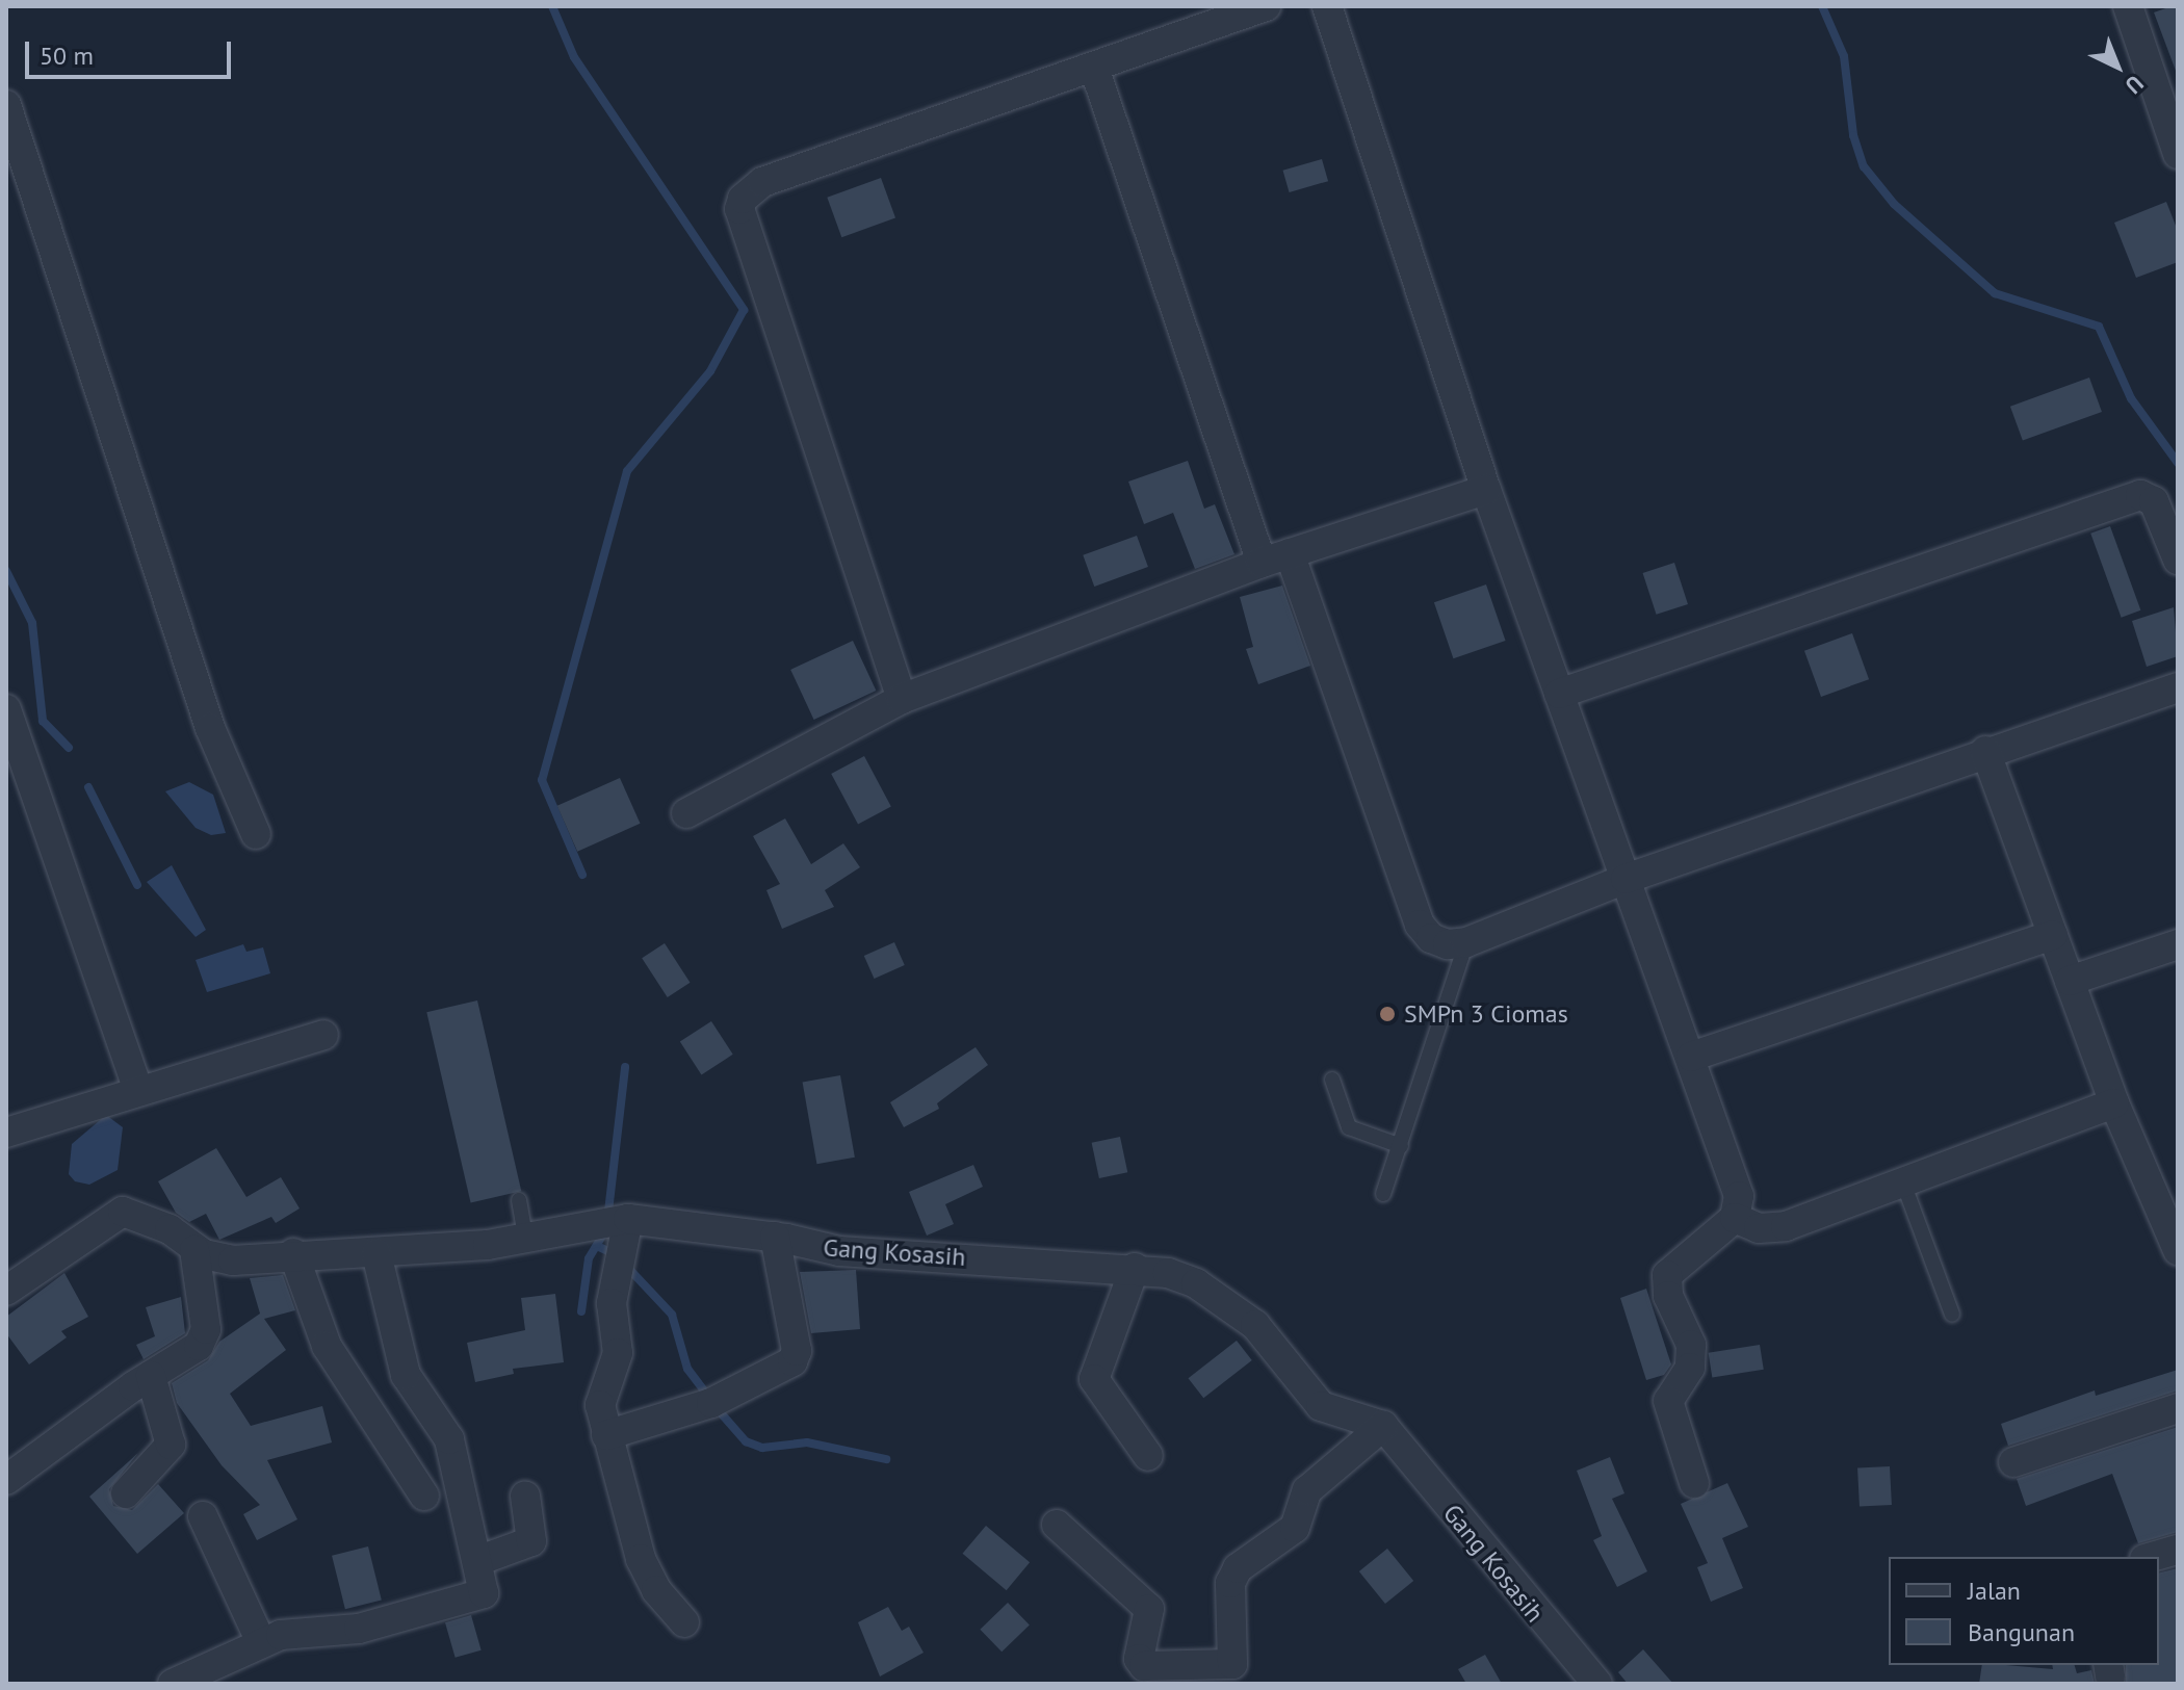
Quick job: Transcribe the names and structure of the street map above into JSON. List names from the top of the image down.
{
  "streets": {
    "street": ["Gang Kosasih"]
  },
  "places": ["SMPn 3 Ciomas"],
  "legend": ["Jalan", "Bangunan"],
  "scale_bar": "50 m",
  "north": "bottom right"
}
